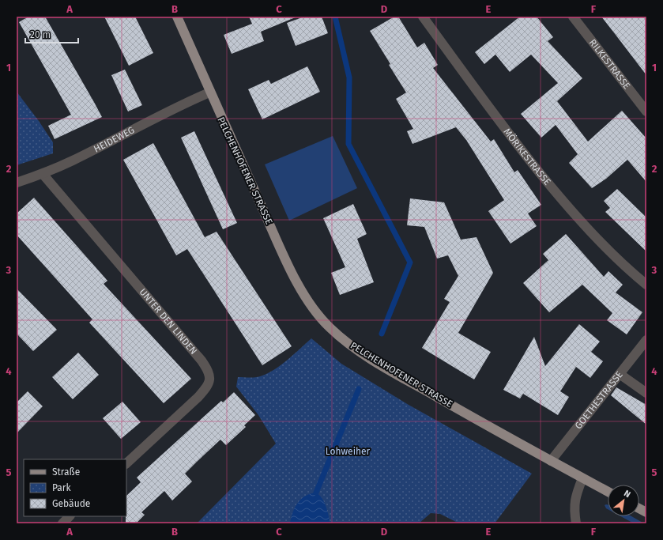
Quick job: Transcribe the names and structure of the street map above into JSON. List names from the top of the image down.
{
  "streets": {
    "main road": ["PELCHENHOFENER STRASSE"],
    "street": [
      "RILKESTRASSE",
      "HEIDEWEG",
      "MÖRIKESTRASSE",
      "UNTER DEN LINDEN",
      "GOETHESTRASSE"
    ]
  },
  "crossings": [
    ["HEIDEWEG", "PELCHENHOFENER STRASSE"],
    ["HEIDEWEG", "UNTER DEN LINDEN"],
    ["PELCHENHOFENER STRASSE", "GOETHESTRASSE"]
  ],
  "parks": ["Lohweiher"],
  "legend": ["Straße", "Park", "Gebäude"],
  "scale_bar": "20 m",
  "north": "top right",
  "grid": {
    "columns": [
      "A",
      "B",
      "C",
      "D",
      "E",
      "F"
    ],
    "rows": [
      "1",
      "2",
      "3",
      "4",
      "5"
    ]
  }
}
